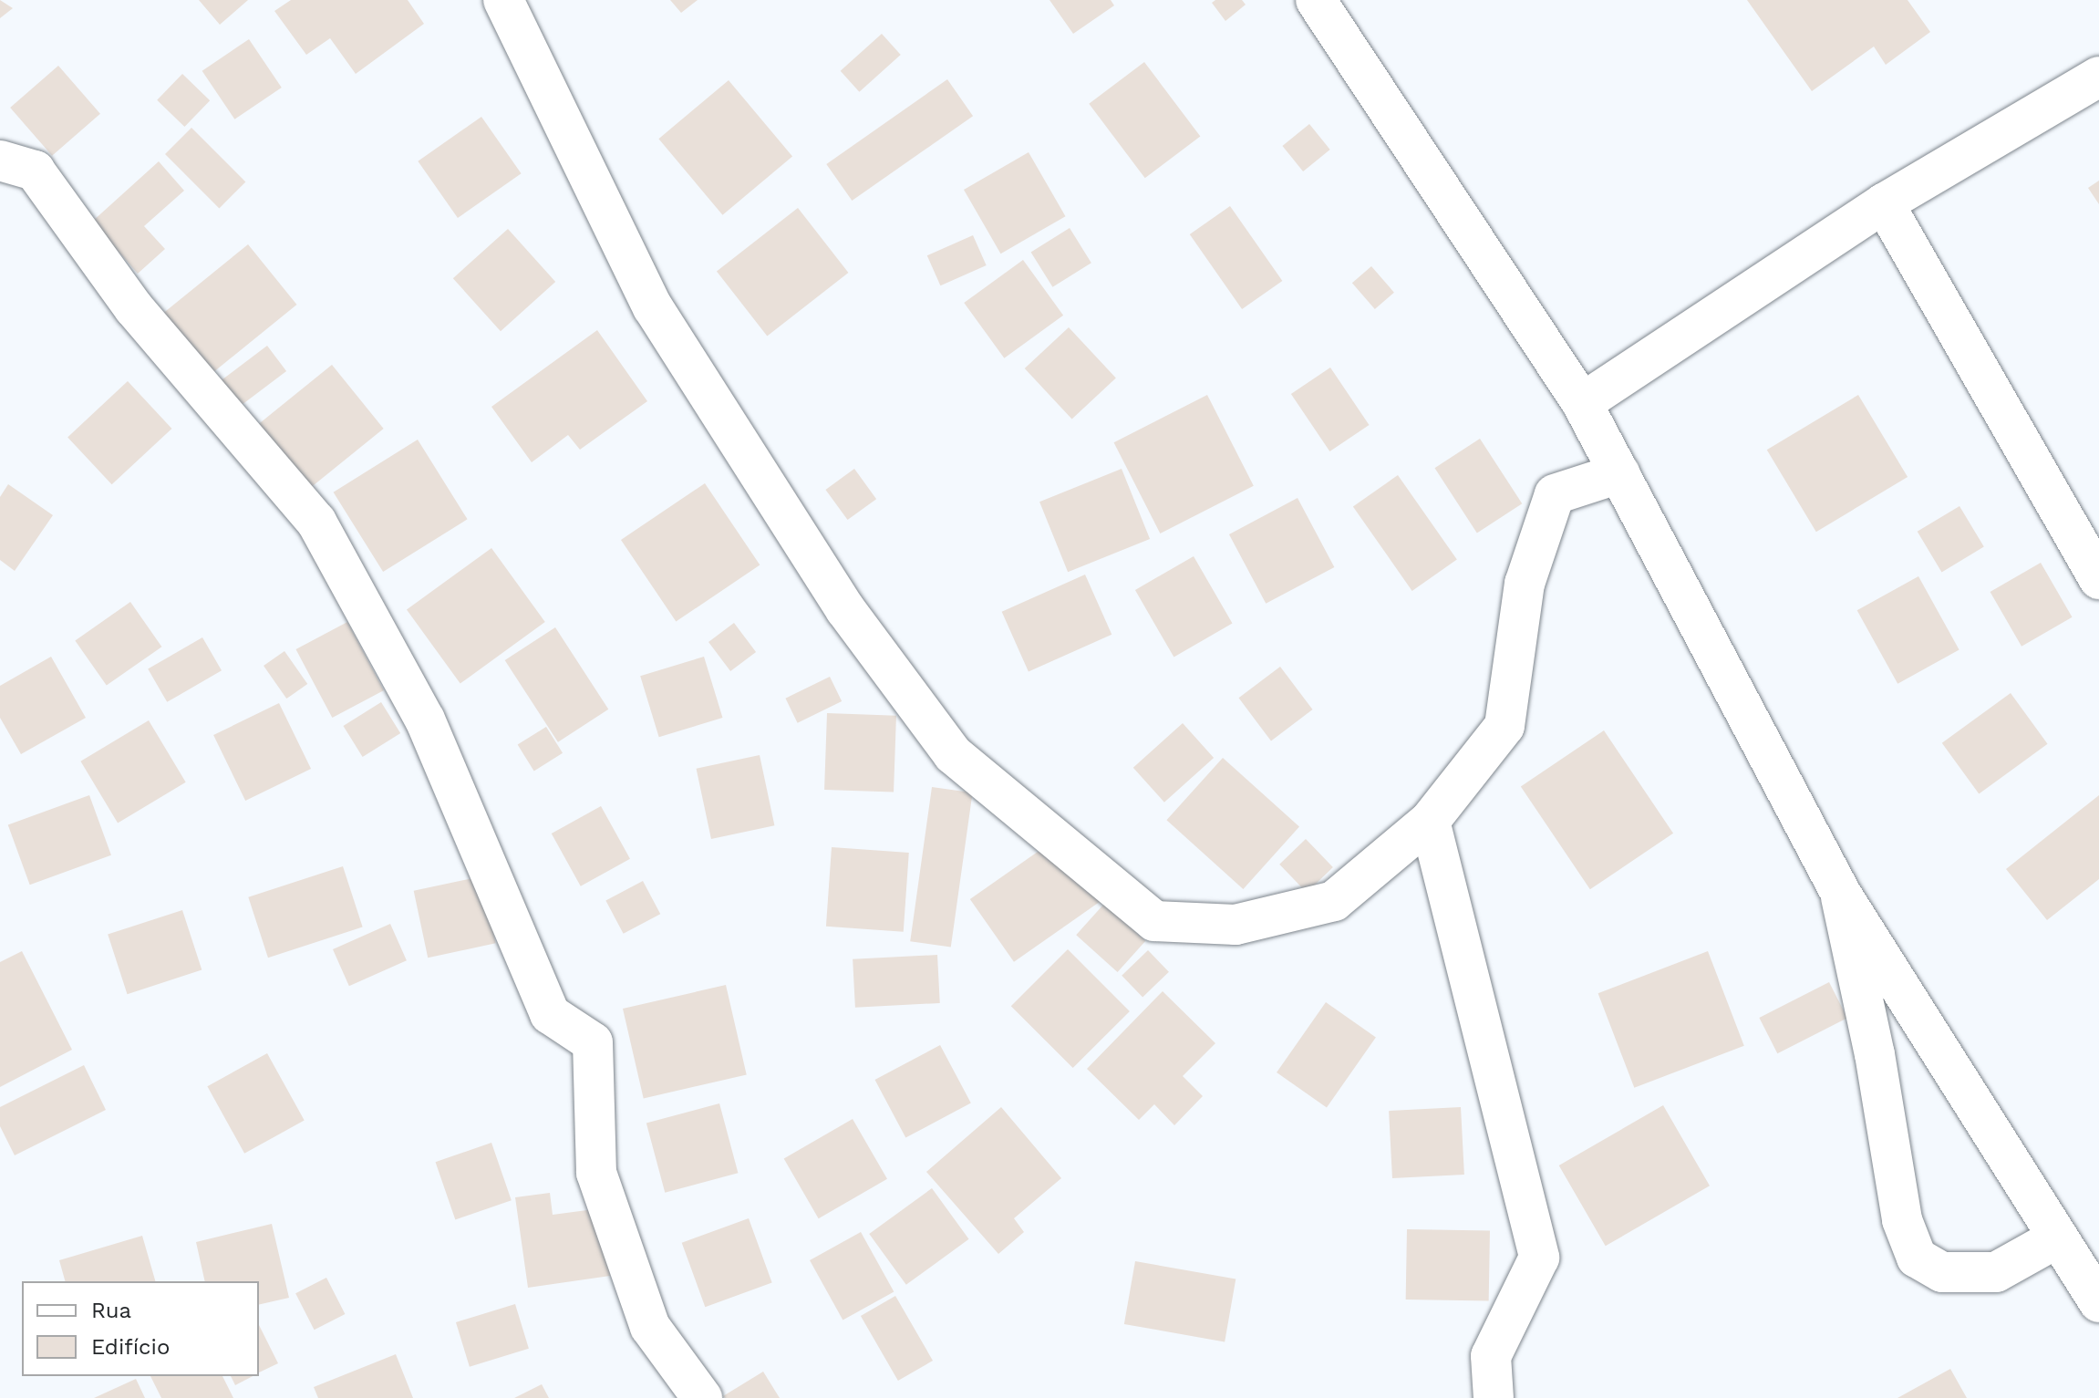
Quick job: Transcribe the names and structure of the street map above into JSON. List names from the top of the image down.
{
  "legend": ["Rua", "Edifício"]
}
